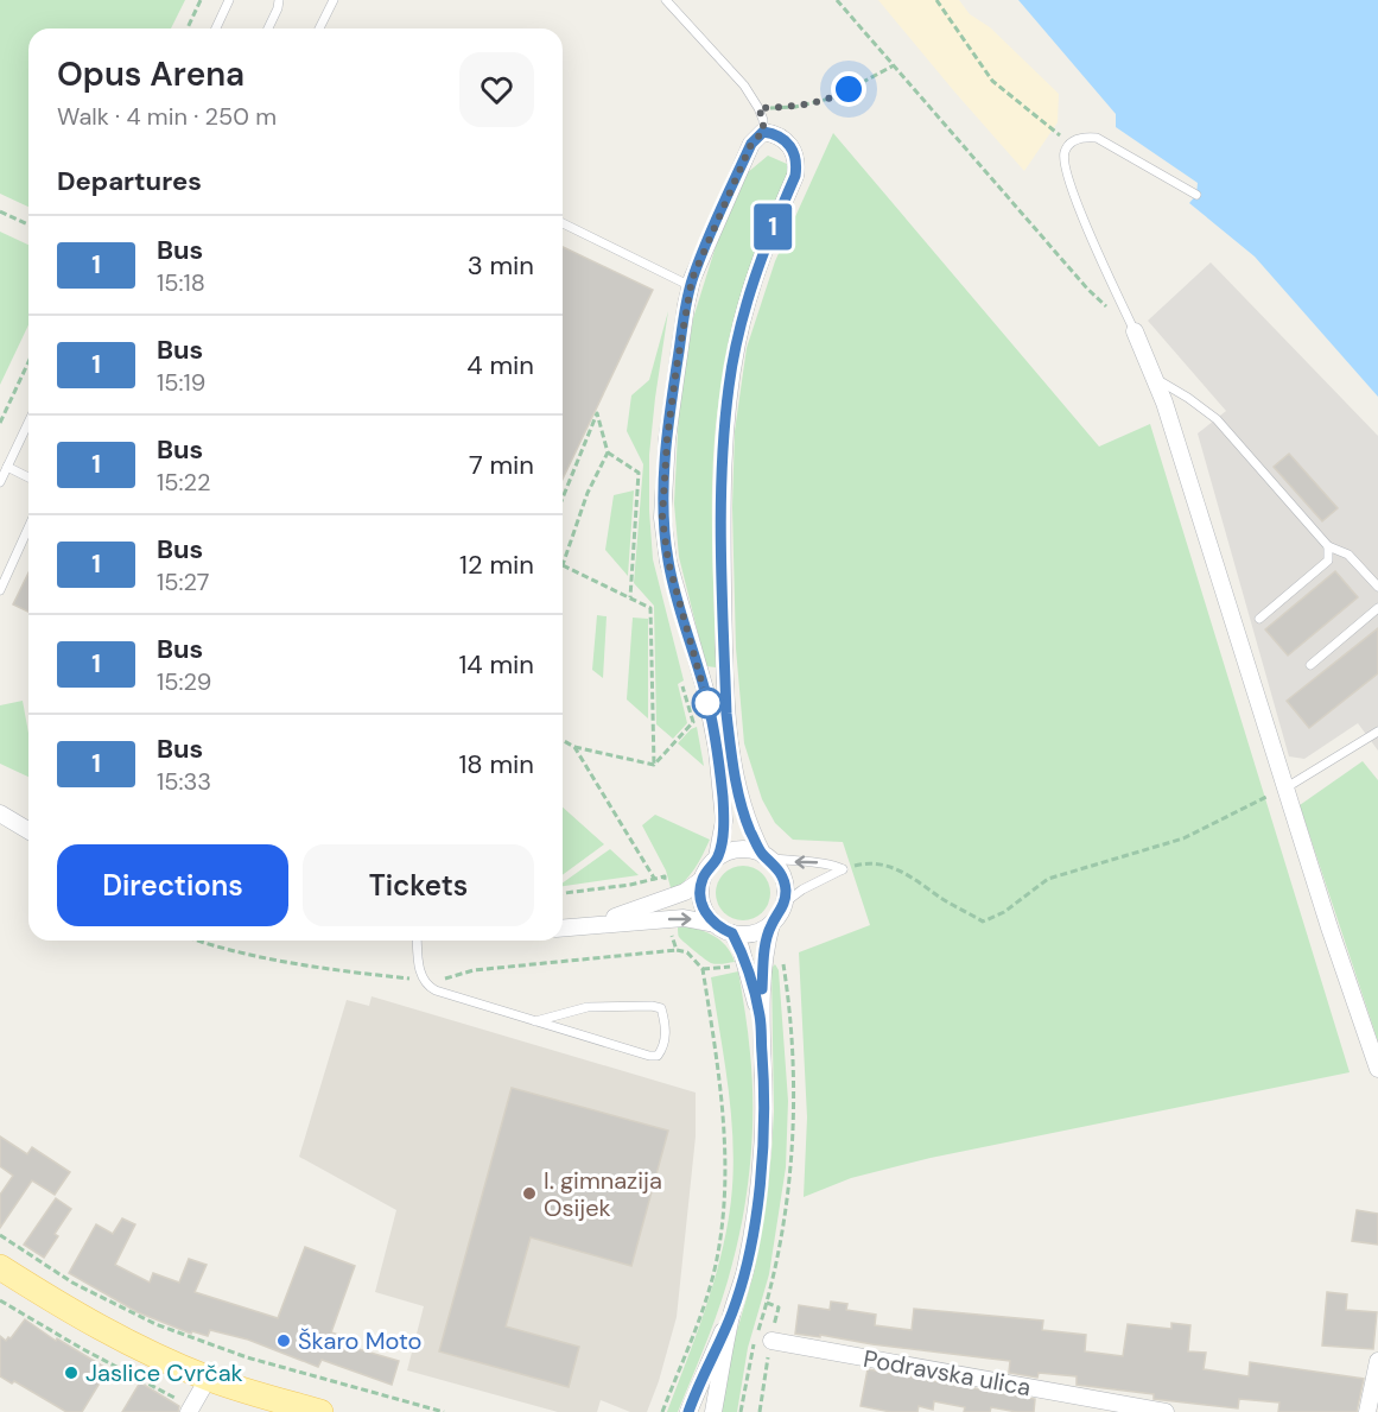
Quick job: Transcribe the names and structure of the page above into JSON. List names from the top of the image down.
{
  "streets": {
    "street": ["Podravska ulica"]
  },
  "places": ["I. gimnazija Osijek", "Škaro Moto", "Jaslice Cvrčak"],
  "lines": ["bus line 1"],
  "page": {
    "on_map": "1",
    "heading": [
      ["Opus Arena", "Walk · 4 min · 250 m"],
      "Departures"
    ],
    "list": [
      {
        "mark": "1",
        "name": "Bus",
        "note": "15:18",
        "value": "3 min"
      },
      {
        "mark": "1",
        "name": "Bus",
        "note": "15:19",
        "value": "4 min"
      },
      {
        "mark": "1",
        "name": "Bus",
        "note": "15:22",
        "value": "7 min"
      },
      {
        "mark": "1",
        "name": "Bus",
        "note": "15:27",
        "value": "12 min"
      },
      {
        "mark": "1",
        "name": "Bus",
        "note": "15:29",
        "value": "14 min"
      },
      {
        "mark": "1",
        "name": "Bus",
        "note": "15:33",
        "value": "18 min"
      }
    ],
    "buttons": ["Directions", "Tickets"]
  }
}
